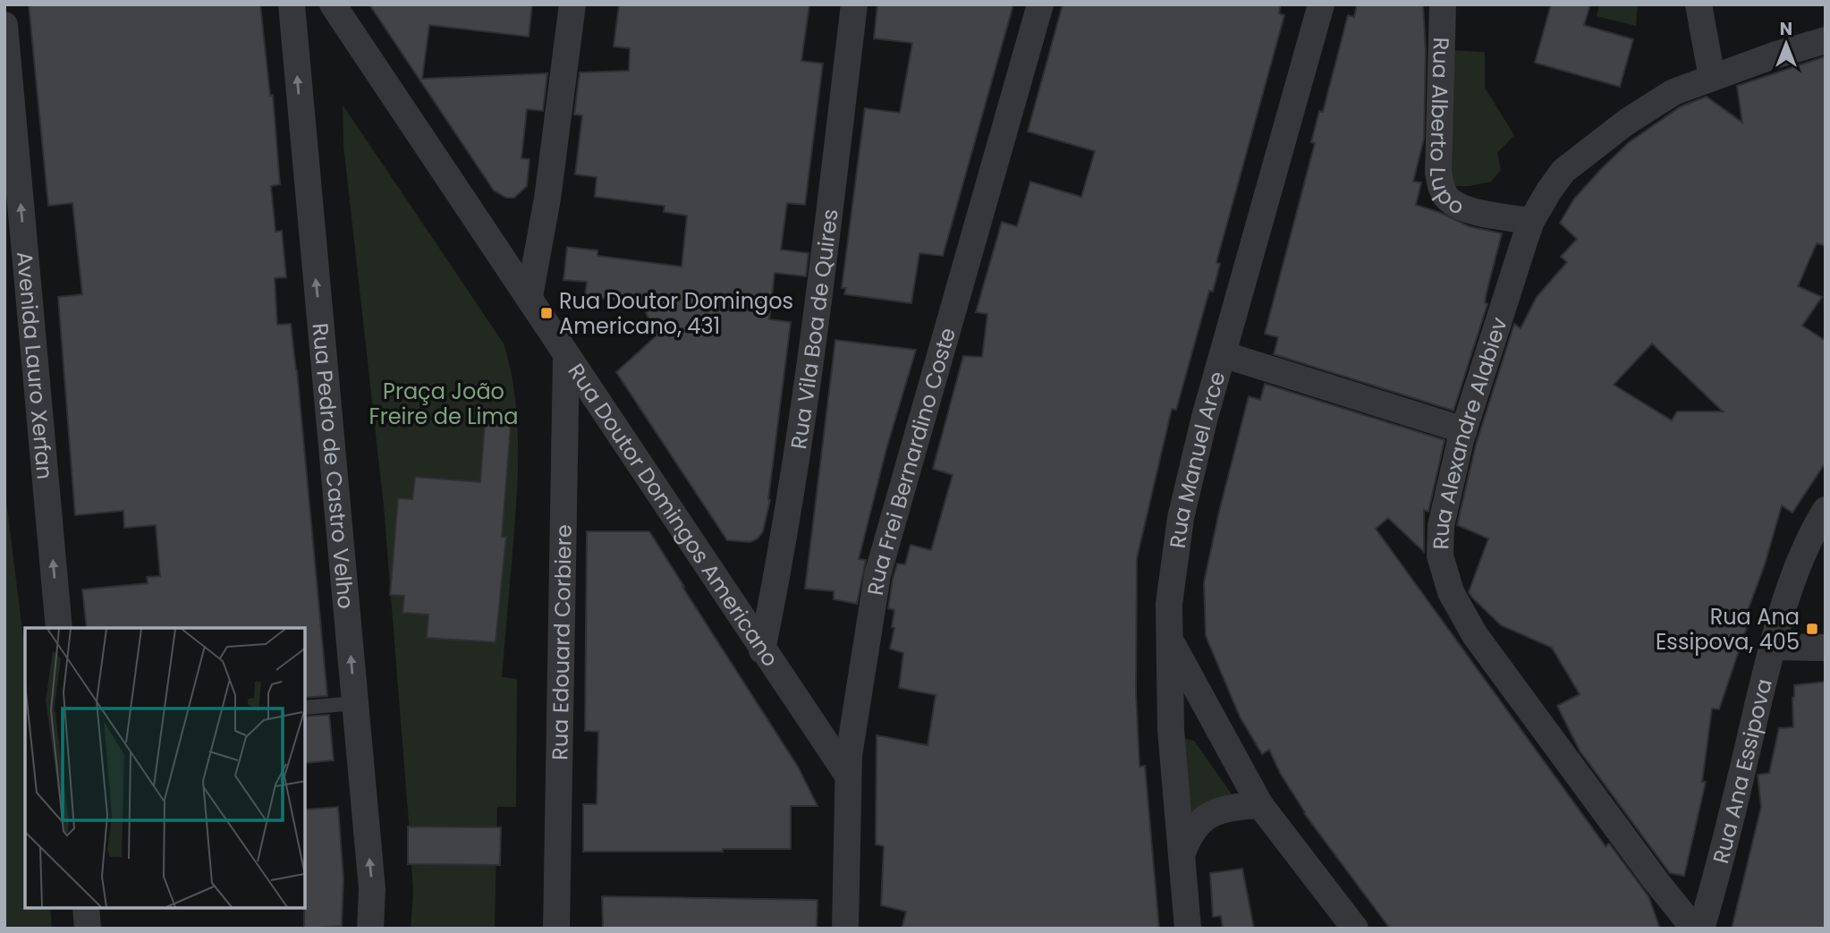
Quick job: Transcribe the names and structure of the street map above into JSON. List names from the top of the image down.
{
  "streets": {
    "street": [
      "Rua Alberto Lupo",
      "Rua Vila Boa de Quires",
      "Avenida Lauro Xerfan",
      "Rua Alexandre Alabiev",
      "Rua Manuel Arce",
      "Rua Frei Bernardino Coste",
      "Rua Pedro de Castro Velho",
      "Rua Doutor Domingos Americano",
      "Rua Edouard Corbiere",
      "Rua Ana Essipova"
    ]
  },
  "crossings": [
    ["Rua Alberto Lupo", "Rua Alexandre Alabiev"],
    ["Rua Vila Boa de Quires", "Rua Doutor Domingos Americano"],
    ["Rua Frei Bernardino Coste", "Rua Doutor Domingos Americano"],
    ["Rua Doutor Domingos Americano", "Rua Edouard Corbiere"]
  ],
  "one_way": ["Avenida Lauro Xerfan", "Rua Pedro de Castro Velho"],
  "parks": ["Praça João Freire de Lima"],
  "places": {
    "transit": ["Rua Doutor Domingos Americano, 431", "Rua Ana Essipova, 405"]
  },
  "north": "top"
}
